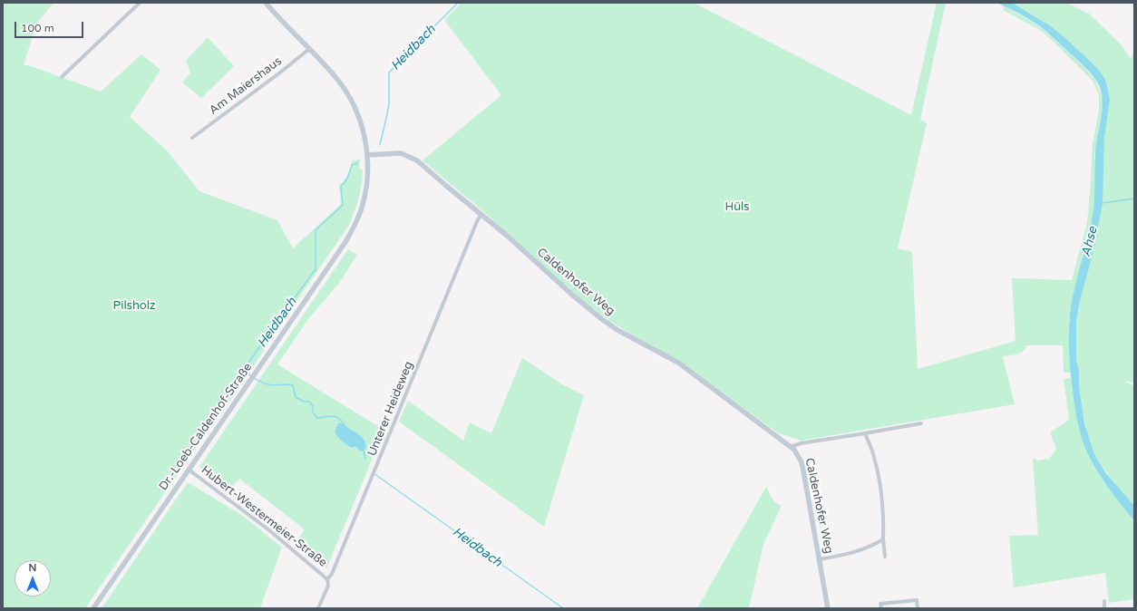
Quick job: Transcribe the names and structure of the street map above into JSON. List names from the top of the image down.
{
  "streets": {
    "main road": ["Caldenhofer Weg", "Dr.-Loeb-Caldenhof-Straße"],
    "street": ["Am Maiershaus", "Unterer Heideweg", "Hubert-Westermeier-Straße"]
  },
  "crossings": [
    ["Caldenhofer Weg", "Unterer Heideweg"],
    ["Caldenhofer Weg", "Dr.-Loeb-Caldenhof-Straße"],
    ["Unterer Heideweg", "Hubert-Westermeier-Straße"],
    ["Dr.-Loeb-Caldenhof-Straße", "Hubert-Westermeier-Straße"]
  ],
  "water": ["Heidbach", "Ahse"],
  "parks": ["Hüls", "Pilsholz"],
  "scale_bar": "100 m",
  "north": "top"
}
